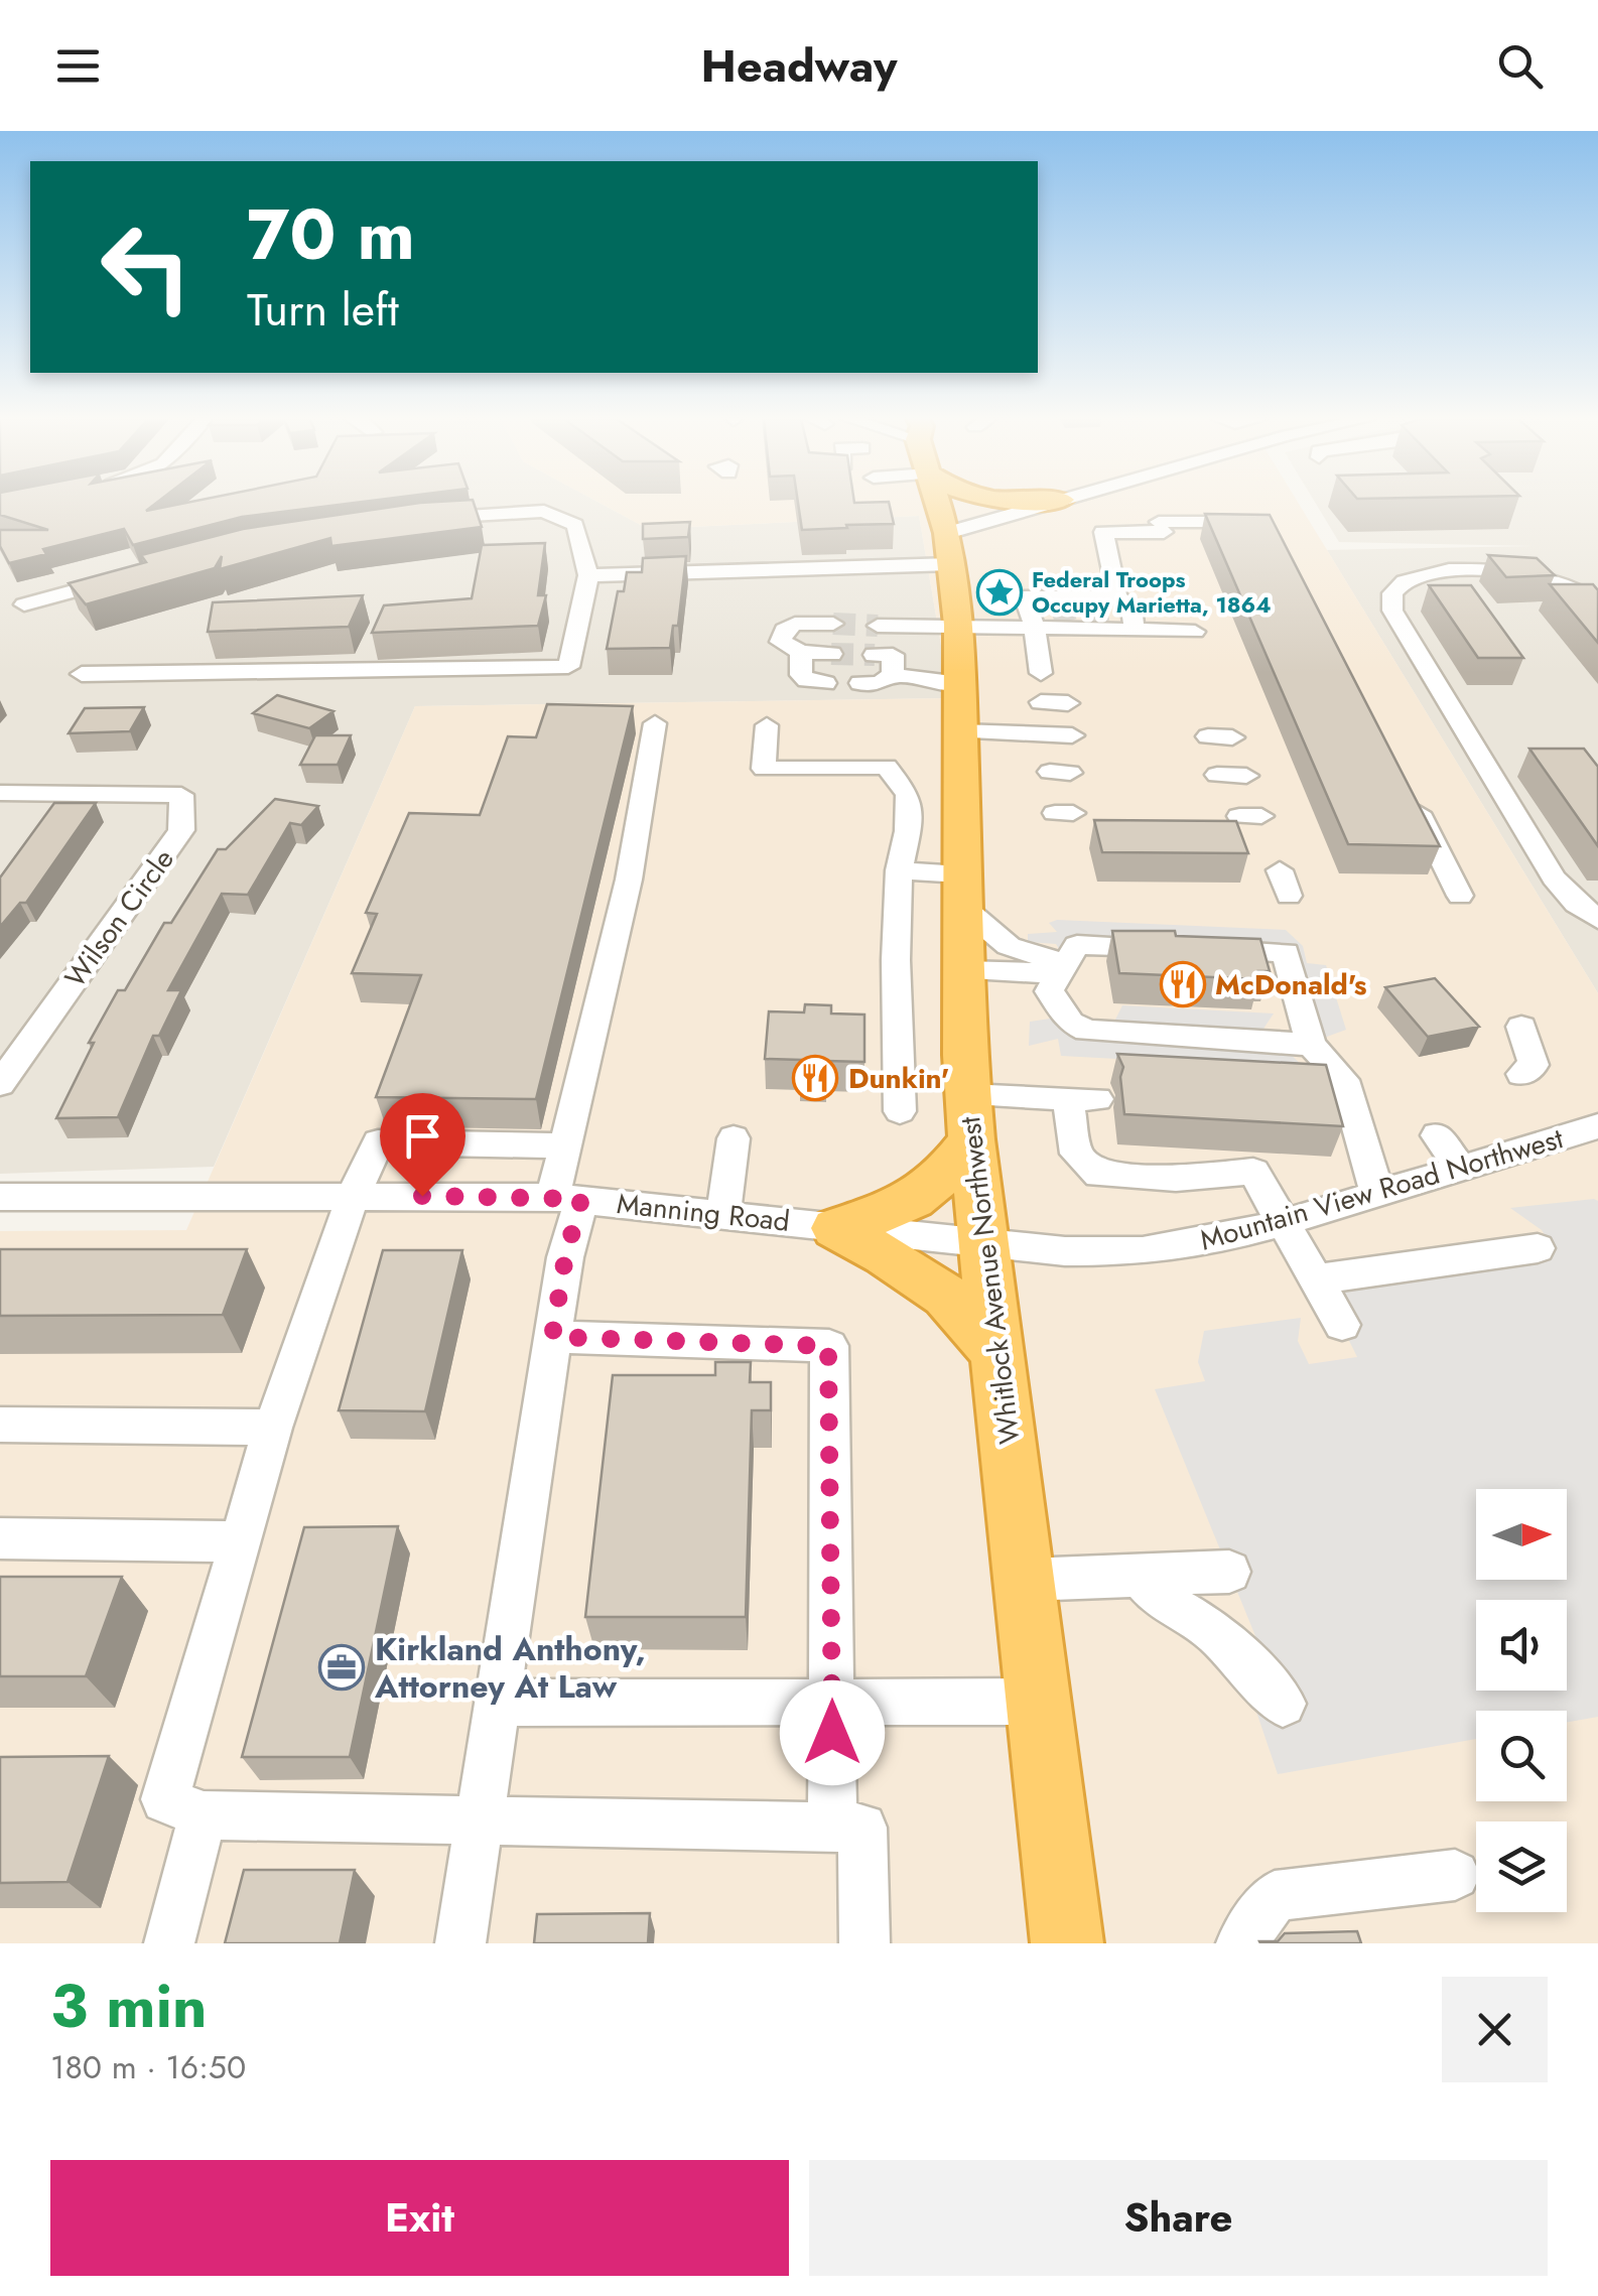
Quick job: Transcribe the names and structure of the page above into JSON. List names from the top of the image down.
{
  "streets": {
    "highway": ["Whitlock Avenue Northwest"],
    "street": ["Wilson Circle", "Mountain View Road Northwest", "Manning Road"]
  },
  "crossings": [
    ["Mountain View Road Northwest", "Manning Road"],
    ["Mountain View Road Northwest", "Whitlock Avenue Northwest"],
    ["Manning Road", "Whitlock Avenue Northwest"]
  ],
  "places": {
    "place": ["Federal Troops Occupy Marietta, 1864"],
    "restaurant": ["McDonald's", "Dunkin'"],
    "office": ["Kirkland Anthony, Attorney At Law"]
  },
  "north": "right",
  "page": {
    "header": "Headway",
    "turn": ["70 m", "Turn left"],
    "heading": ["3 min", "180 m · 16:50"],
    "buttons": ["Exit", "Share"]
  }
}
